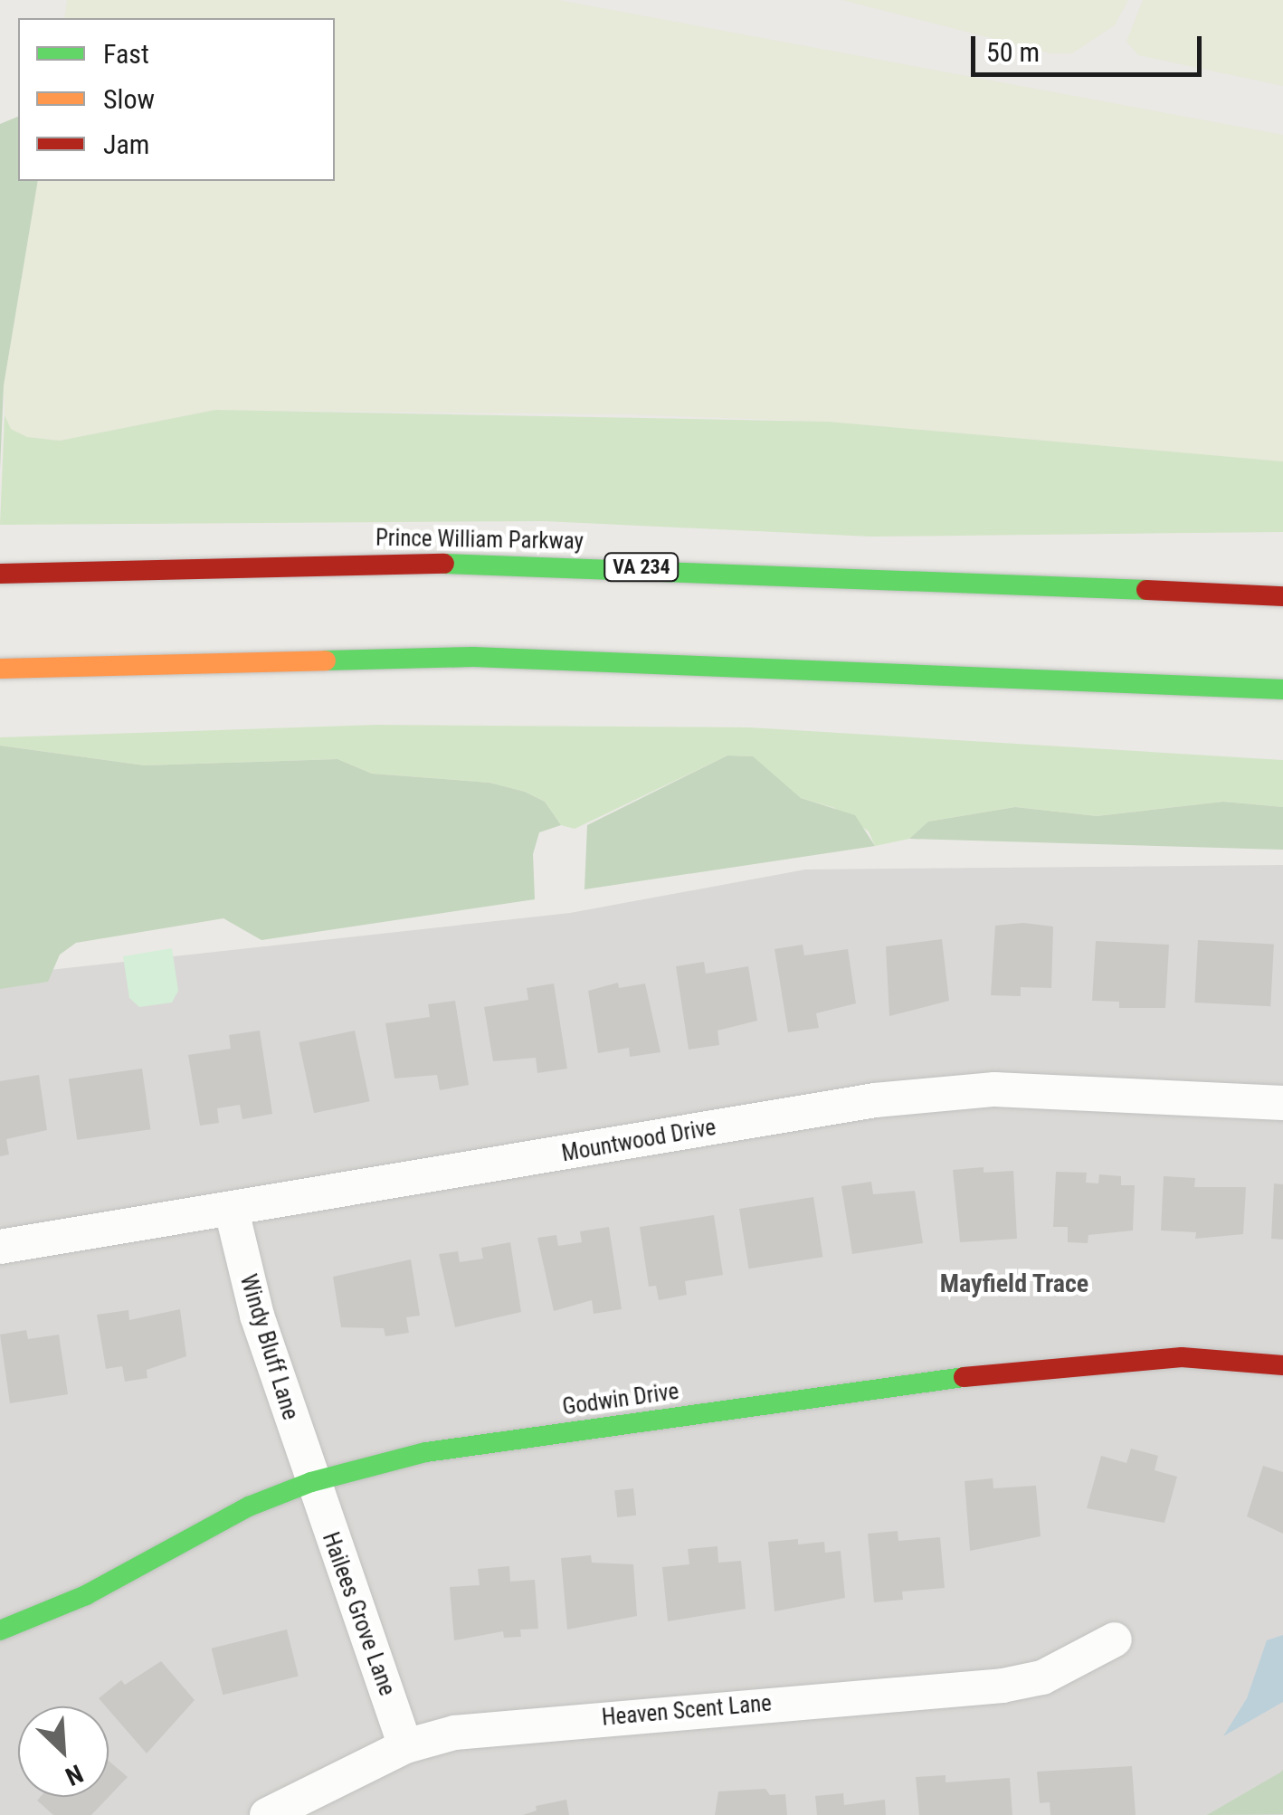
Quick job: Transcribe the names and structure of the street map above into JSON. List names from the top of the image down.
{
  "streets": {
    "main road": ["Prince William Parkway", "VA 234", "Godwin Drive"],
    "street": [
      "Mountwood Drive",
      "Windy Bluff Lane",
      "Hailees Grove Lane",
      "Heaven Scent Lane"
    ]
  },
  "crossings": [
    ["Mountwood Drive", "Windy Bluff Lane"],
    ["Windy Bluff Lane", "Godwin Drive"],
    ["Windy Bluff Lane", "Hailees Grove Lane"],
    ["Godwin Drive", "Hailees Grove Lane"],
    ["Hailees Grove Lane", "Heaven Scent Lane"]
  ],
  "districts": ["Mayfield Trace"],
  "legend": ["Fast", "Slow", "Jam"],
  "scale_bar": "50 m",
  "north": "bottom right"
}
